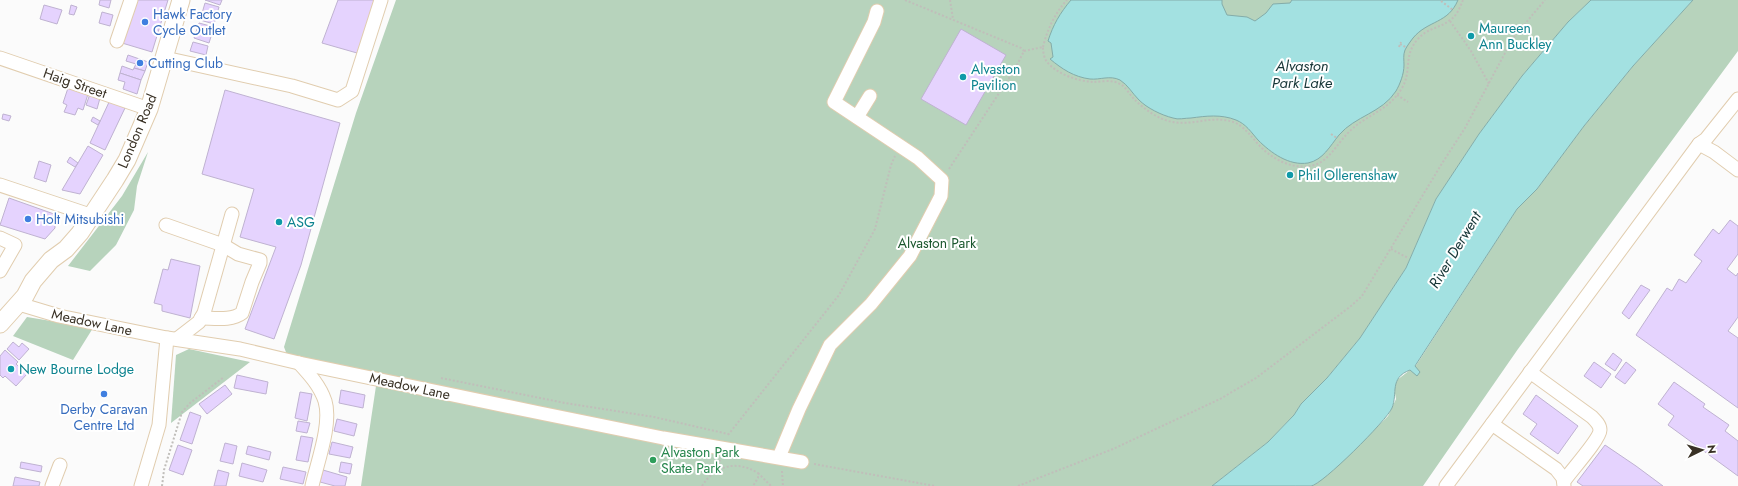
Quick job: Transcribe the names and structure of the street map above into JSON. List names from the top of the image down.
{
  "streets": {
    "main road": ["London Road"],
    "street": ["Haig Street", "Meadow Lane"]
  },
  "crossings": [
    ["Haig Street", "London Road"],
    ["London Road", "Meadow Lane"]
  ],
  "water": ["Alvaston Park Lake", "River Derwent"],
  "parks": ["Alvaston Park"],
  "places": [
    "Hawk Factory Cycle Outlet",
    "Maureen Ann Buckley",
    "Cutting Club",
    "Alvaston Pavilion",
    "Phil Ollerenshaw",
    "Holt Mitsubishi",
    "ASG",
    "New Bourne Lodge",
    "Derby Caravan Centre Ltd",
    "Alvaston Park Skate Park"
  ],
  "north": "right"
}
